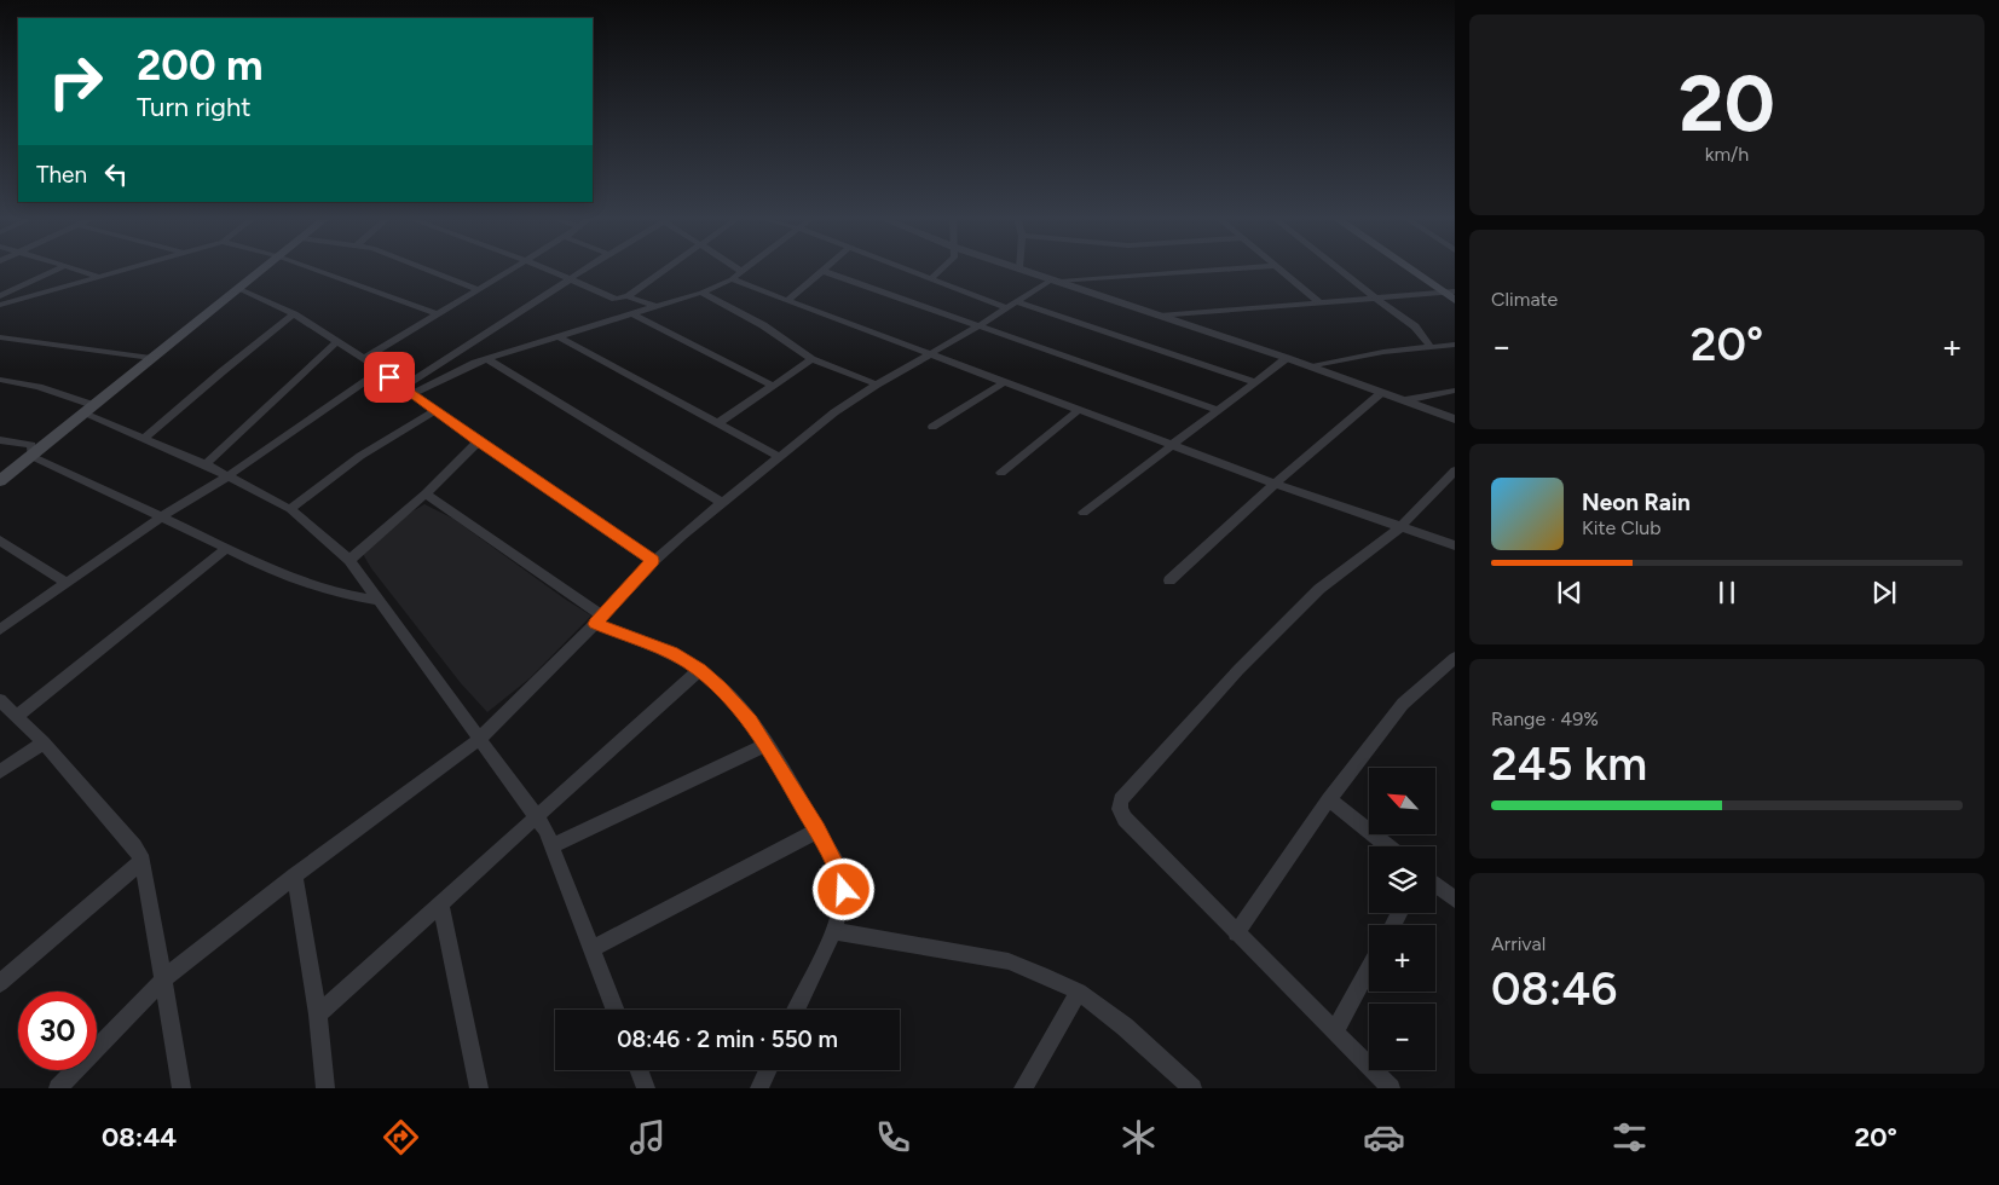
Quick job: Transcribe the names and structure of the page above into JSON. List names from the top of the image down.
{
  "north": "top left",
  "page": {
    "tile": [
      ["20", "km/h"],
      "Climate",
      ["Range · 49%", "245 km"],
      ["Arrival", "08:46"]
    ],
    "turn": ["200 m", "Turn right"],
    "then": "Then",
    "heat": ["−", "20°", "+"],
    "song": ["Neon Rain", "Kite Club"],
    "map_buttons": ["+", "−"],
    "limit": "30",
    "trip": "08:46 · 2 min · 550 m",
    "tabs": ["08:44", "20°"]
  }
}
